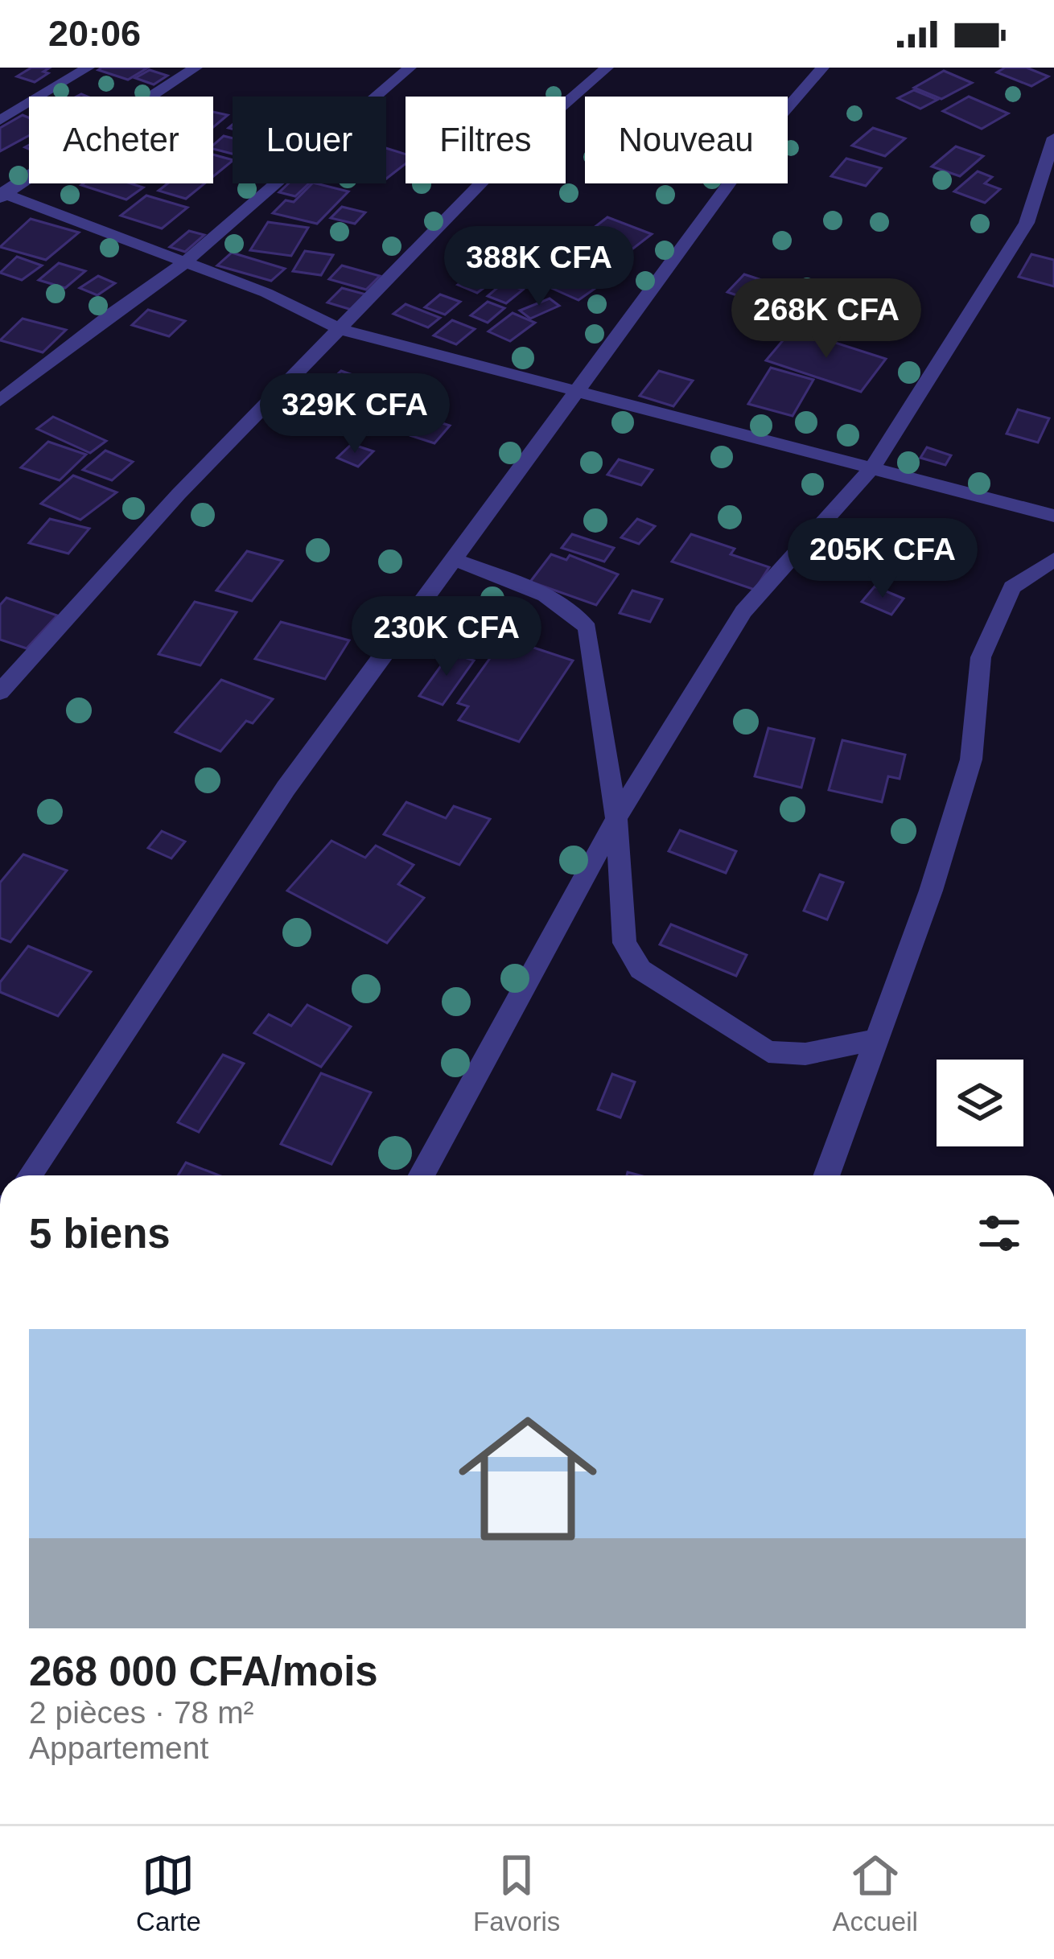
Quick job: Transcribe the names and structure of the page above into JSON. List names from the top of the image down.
{
  "page": {
    "status": "20:06",
    "chip": [
      "Acheter",
      "Louer",
      "Filtres",
      "Nouveau"
    ],
    "price": [
      "388K CFA",
      "268K CFA",
      "329K CFA",
      "205K CFA",
      "230K CFA"
    ],
    "heading": "5 biens",
    "list": [
      {
        "name": "268 000 CFA/mois",
        "note": "2 pièces · 78 m² · Appartement"
      }
    ],
    "tabs": ["Carte", "Favoris", "Accueil"]
  }
}
